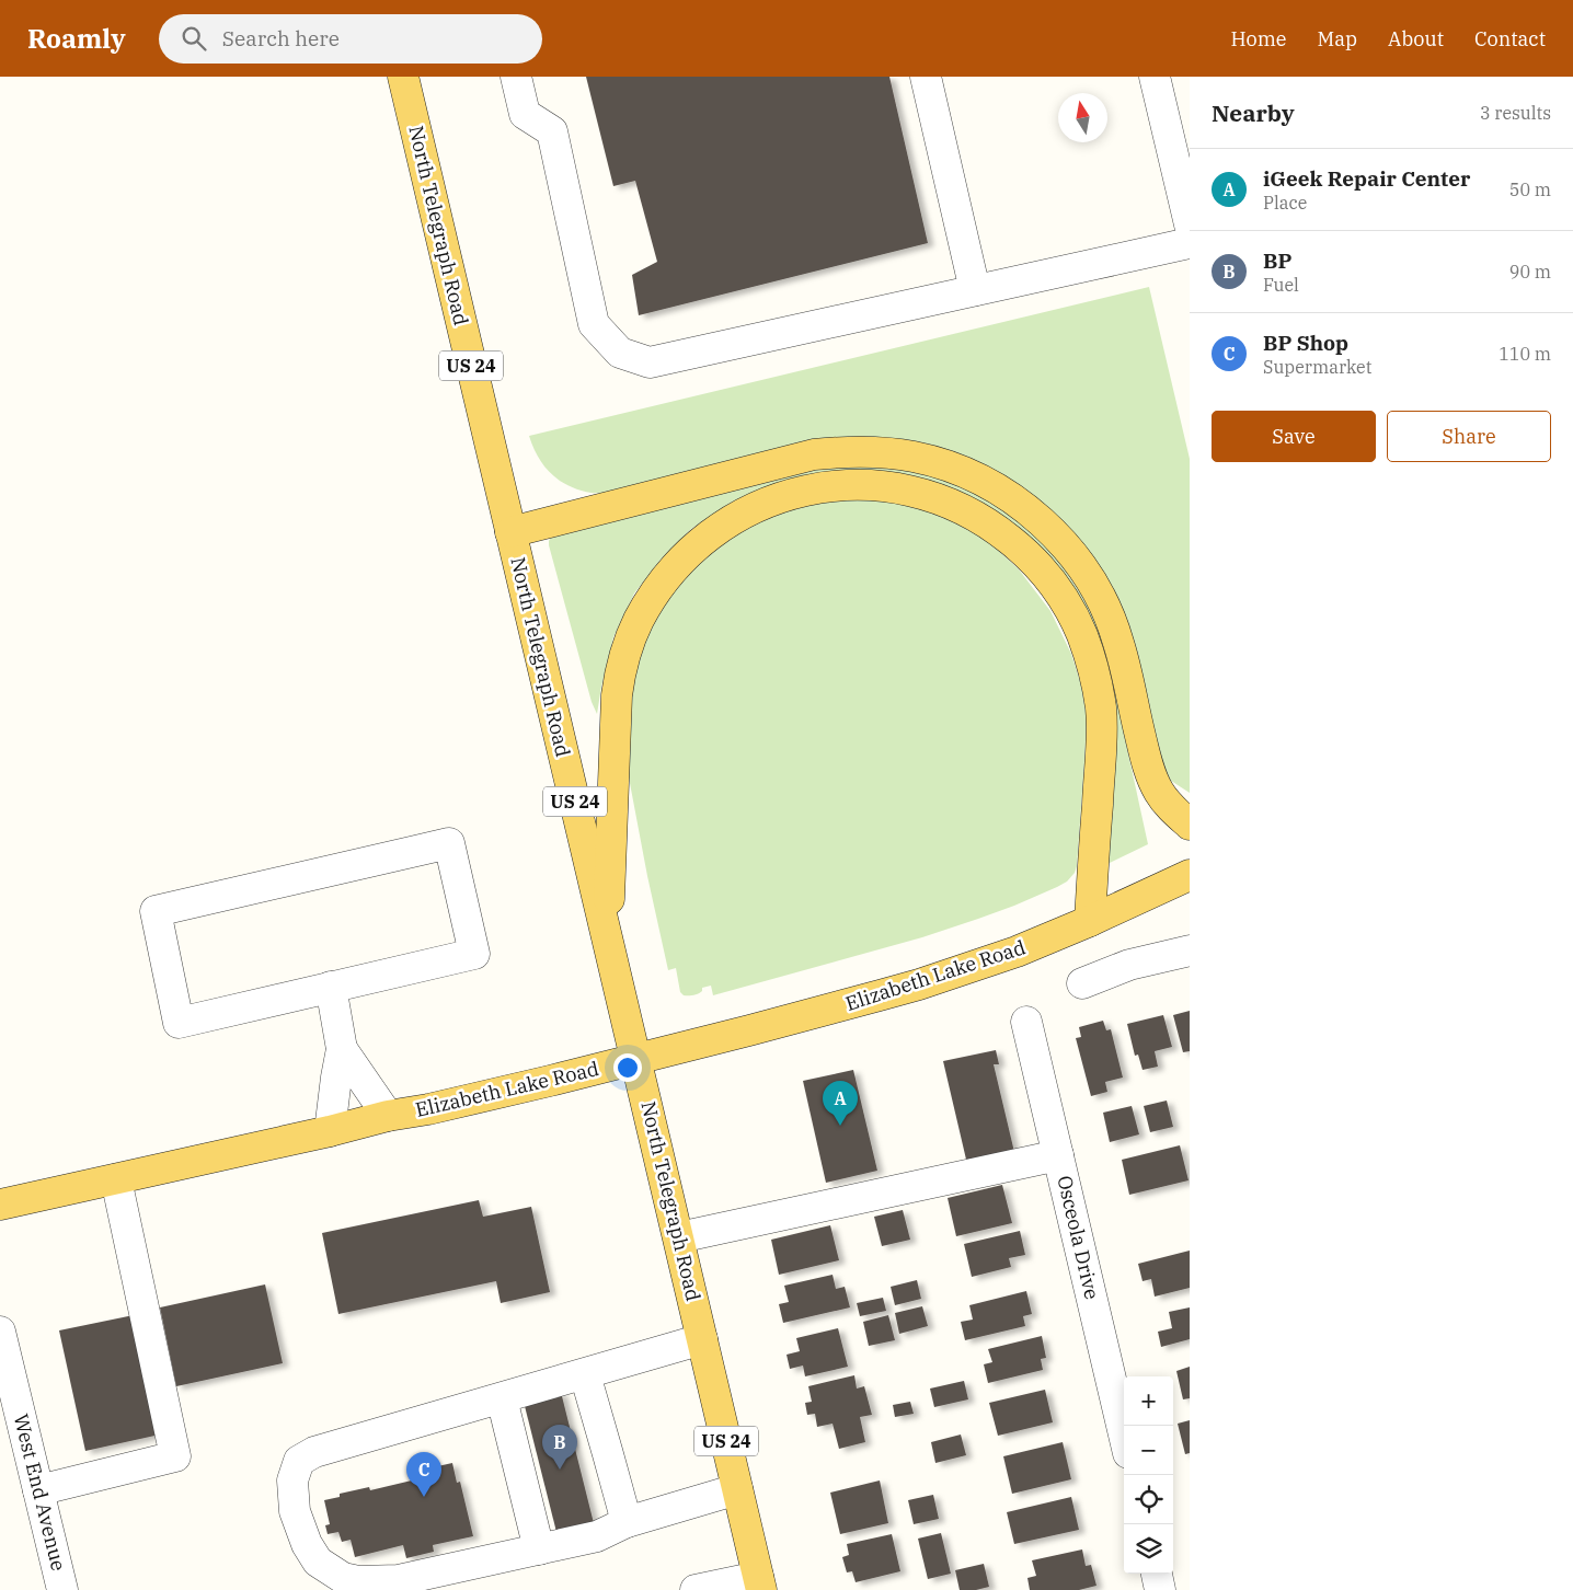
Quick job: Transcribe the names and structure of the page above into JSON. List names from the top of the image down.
{
  "streets": {
    "main road": ["North Telegraph Road", "US 24", "Elizabeth Lake Road"],
    "street": ["Osceola Drive", "West End Avenue"]
  },
  "crossings": [
    ["North Telegraph Road", "Elizabeth Lake Road"]
  ],
  "north": "top",
  "page": {
    "header": "Roamly",
    "search": "Search here",
    "nav": [
      "Home",
      "Map",
      "About",
      "Contact"
    ],
    "heading": ["Nearby", "3 results"],
    "list": [
      {
        "mark": "A",
        "name": "iGeek Repair Center",
        "note": "Place",
        "value": "50 m"
      },
      {
        "mark": "B",
        "name": "BP",
        "note": "Fuel",
        "value": "90 m"
      },
      {
        "mark": "C",
        "name": "BP Shop",
        "note": "Supermarket",
        "value": "110 m"
      }
    ],
    "buttons": ["Save", "Share"],
    "pins": ["A", "B", "C"],
    "map_buttons": ["+", "−"]
  }
}
